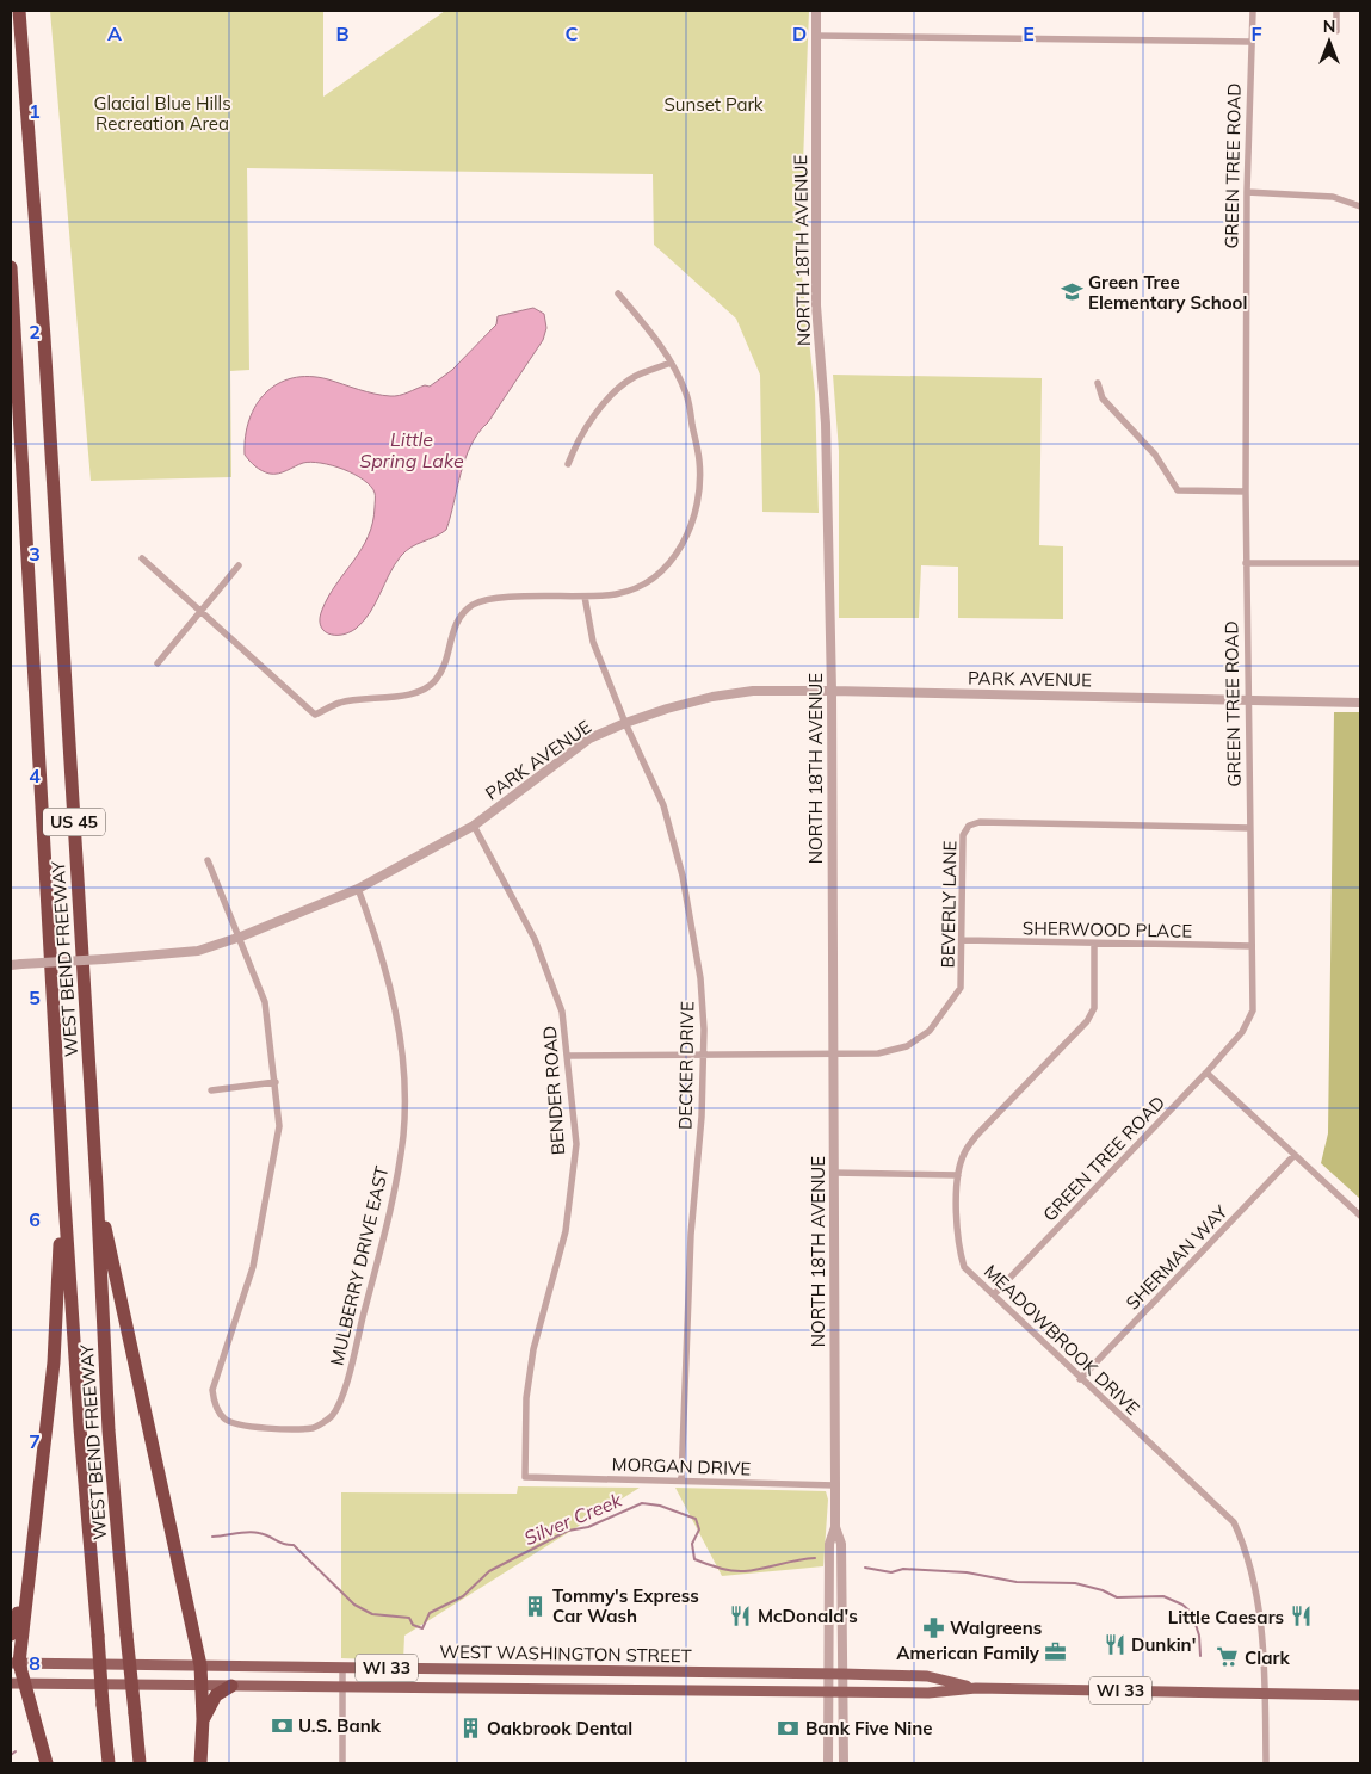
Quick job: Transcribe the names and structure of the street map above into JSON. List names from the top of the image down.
{
  "streets": {
    "highway": ["US 45", "WEST BEND FREEWAY"],
    "main road": ["WEST WASHINGTON STREET", "WI 33"],
    "street": [
      "GREEN TREE ROAD",
      "NORTH 18TH AVENUE",
      "PARK AVENUE",
      "BEVERLY LANE",
      "SHERWOOD PLACE",
      "DECKER DRIVE",
      "BENDER ROAD",
      "SHERMAN WAY",
      "MULBERRY DRIVE EAST",
      "MEADOWBROOK DRIVE",
      "MORGAN DRIVE"
    ]
  },
  "crossings": [
    ["GREEN TREE ROAD", "PARK AVENUE"],
    ["GREEN TREE ROAD", "BEVERLY LANE"],
    ["GREEN TREE ROAD", "SHERWOOD PLACE"],
    ["GREEN TREE ROAD", "MEADOWBROOK DRIVE"],
    ["NORTH 18TH AVENUE", "PARK AVENUE"],
    ["NORTH 18TH AVENUE", "BEVERLY LANE"],
    ["NORTH 18TH AVENUE", "MORGAN DRIVE"],
    ["NORTH 18TH AVENUE", "WEST WASHINGTON STREET"],
    ["PARK AVENUE", "DECKER DRIVE"],
    ["PARK AVENUE", "BENDER ROAD"],
    ["PARK AVENUE", "MULBERRY DRIVE EAST"],
    ["BEVERLY LANE", "SHERWOOD PLACE"],
    ["BEVERLY LANE", "DECKER DRIVE"],
    ["BEVERLY LANE", "BENDER ROAD"],
    ["SHERWOOD PLACE", "MEADOWBROOK DRIVE"],
    ["DECKER DRIVE", "MORGAN DRIVE"],
    ["BENDER ROAD", "MORGAN DRIVE"],
    ["SHERMAN WAY", "MEADOWBROOK DRIVE"],
    ["MEADOWBROOK DRIVE", "WEST WASHINGTON STREET"]
  ],
  "water": ["Little Spring Lake", "Silver Creek"],
  "parks": ["Glacial Blue Hills Recreation Area", "Sunset Park"],
  "places": {
    "school or university": ["Green Tree Elementary School"],
    "building": ["Tommy's Express Car Wash", "Oakbrook Dental"],
    "restaurant": ["McDonald's", "Little Caesars", "Dunkin'"],
    "pharmacy": ["Walgreens"],
    "office": ["American Family"],
    "supermarket": ["Clark"],
    "bank": ["U.S. Bank", "Bank Five Nine"]
  },
  "north": "top",
  "grid": {
    "columns": [
      "A",
      "B",
      "C",
      "D",
      "E",
      "F"
    ],
    "rows": [
      "1",
      "2",
      "3",
      "4",
      "5",
      "6",
      "7",
      "8"
    ]
  }
}
